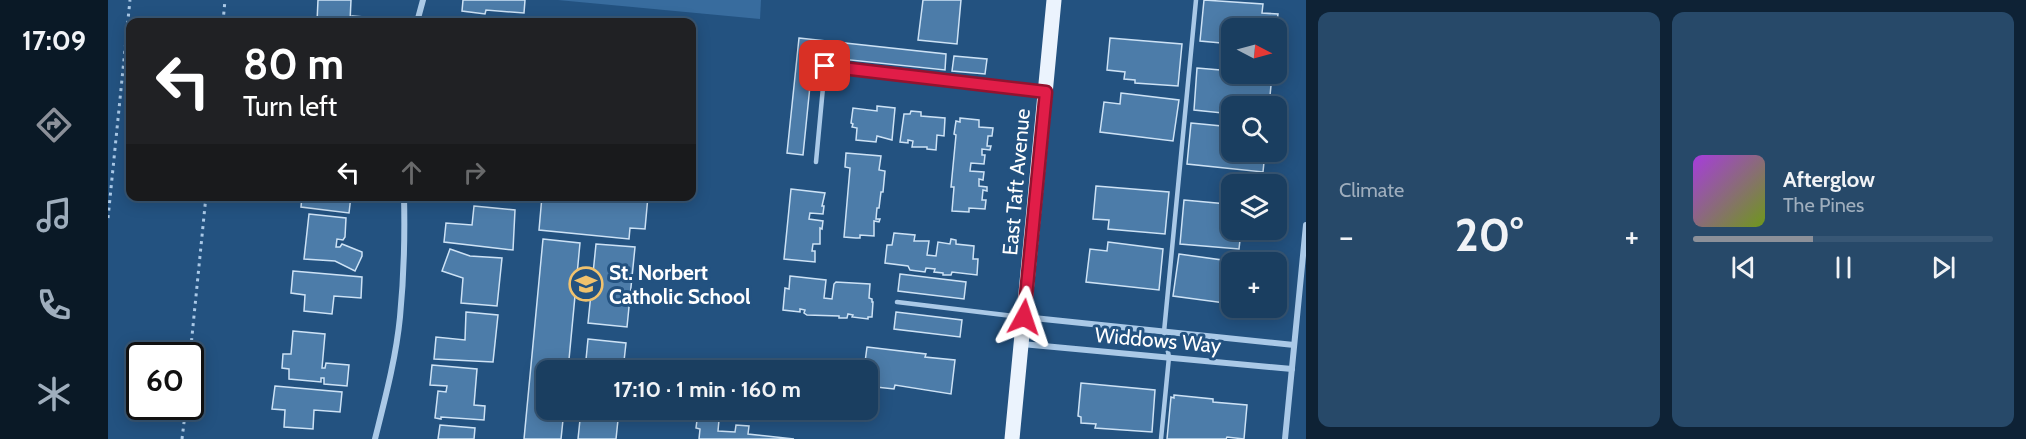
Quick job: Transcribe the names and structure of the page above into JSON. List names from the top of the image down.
{
  "streets": {
    "main road": ["East Taft Avenue"],
    "street": ["Widdows Way"]
  },
  "crossings": [
    ["East Taft Avenue", "Widdows Way"]
  ],
  "places": {
    "school or university": ["St. Norbert Catholic School"]
  },
  "north": "right",
  "page": {
    "tabs": "17:09",
    "tile": "Climate",
    "map_buttons": "+",
    "turn": ["80 m", "Turn left"],
    "song": ["Afterglow", "The Pines"],
    "heat": ["−", "20°", "+"],
    "limit": "60",
    "trip": "17:10 · 1 min · 160 m"
  }
}
